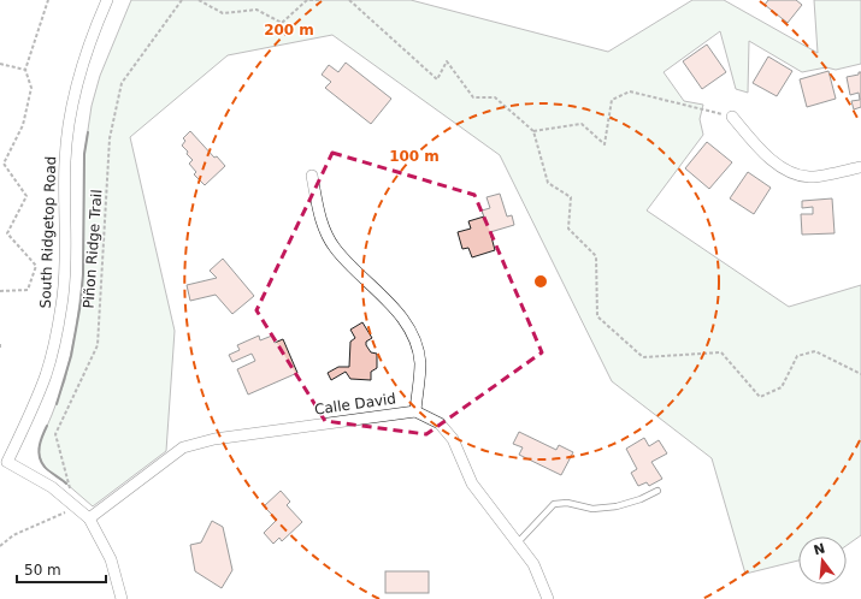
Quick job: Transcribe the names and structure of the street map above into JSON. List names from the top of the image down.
{
  "streets": {
    "street": ["South Ridgetop Road", "Calle David"],
    "path": ["Piñon Ridge Trail"]
  },
  "scale_bar": "50 m",
  "north": "top",
  "rings": ["200 m", "100 m"]
}
